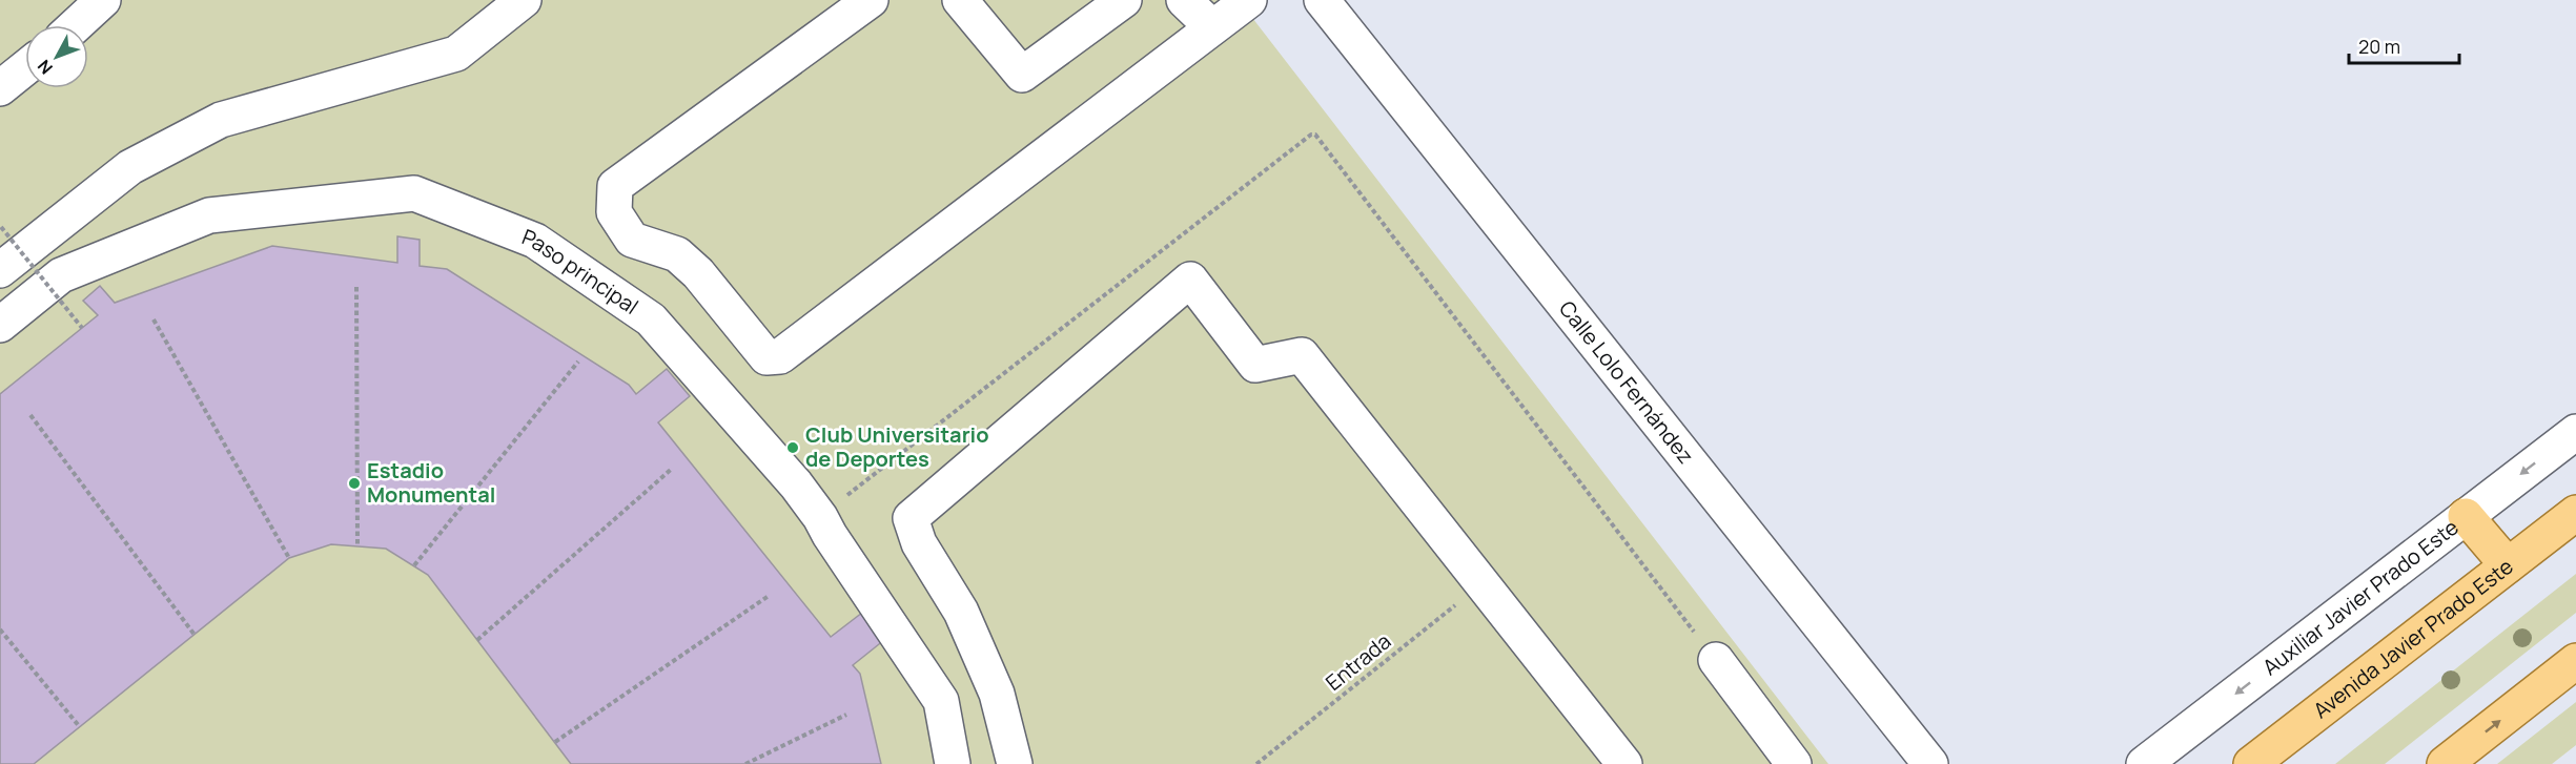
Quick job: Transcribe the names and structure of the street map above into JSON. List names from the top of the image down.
{
  "streets": {
    "main road": ["Avenida Javier Prado Este"],
    "street": ["Paso principal", "Calle Lolo Fernández", "Auxiliar Javier Prado Este"],
    "path": ["Entrada"]
  },
  "one_way": ["Auxiliar Javier Prado Este"],
  "places": ["Club Universitario de Deportes", "Estadio Monumental"],
  "scale_bar": "20 m",
  "north": "bottom left"
}
